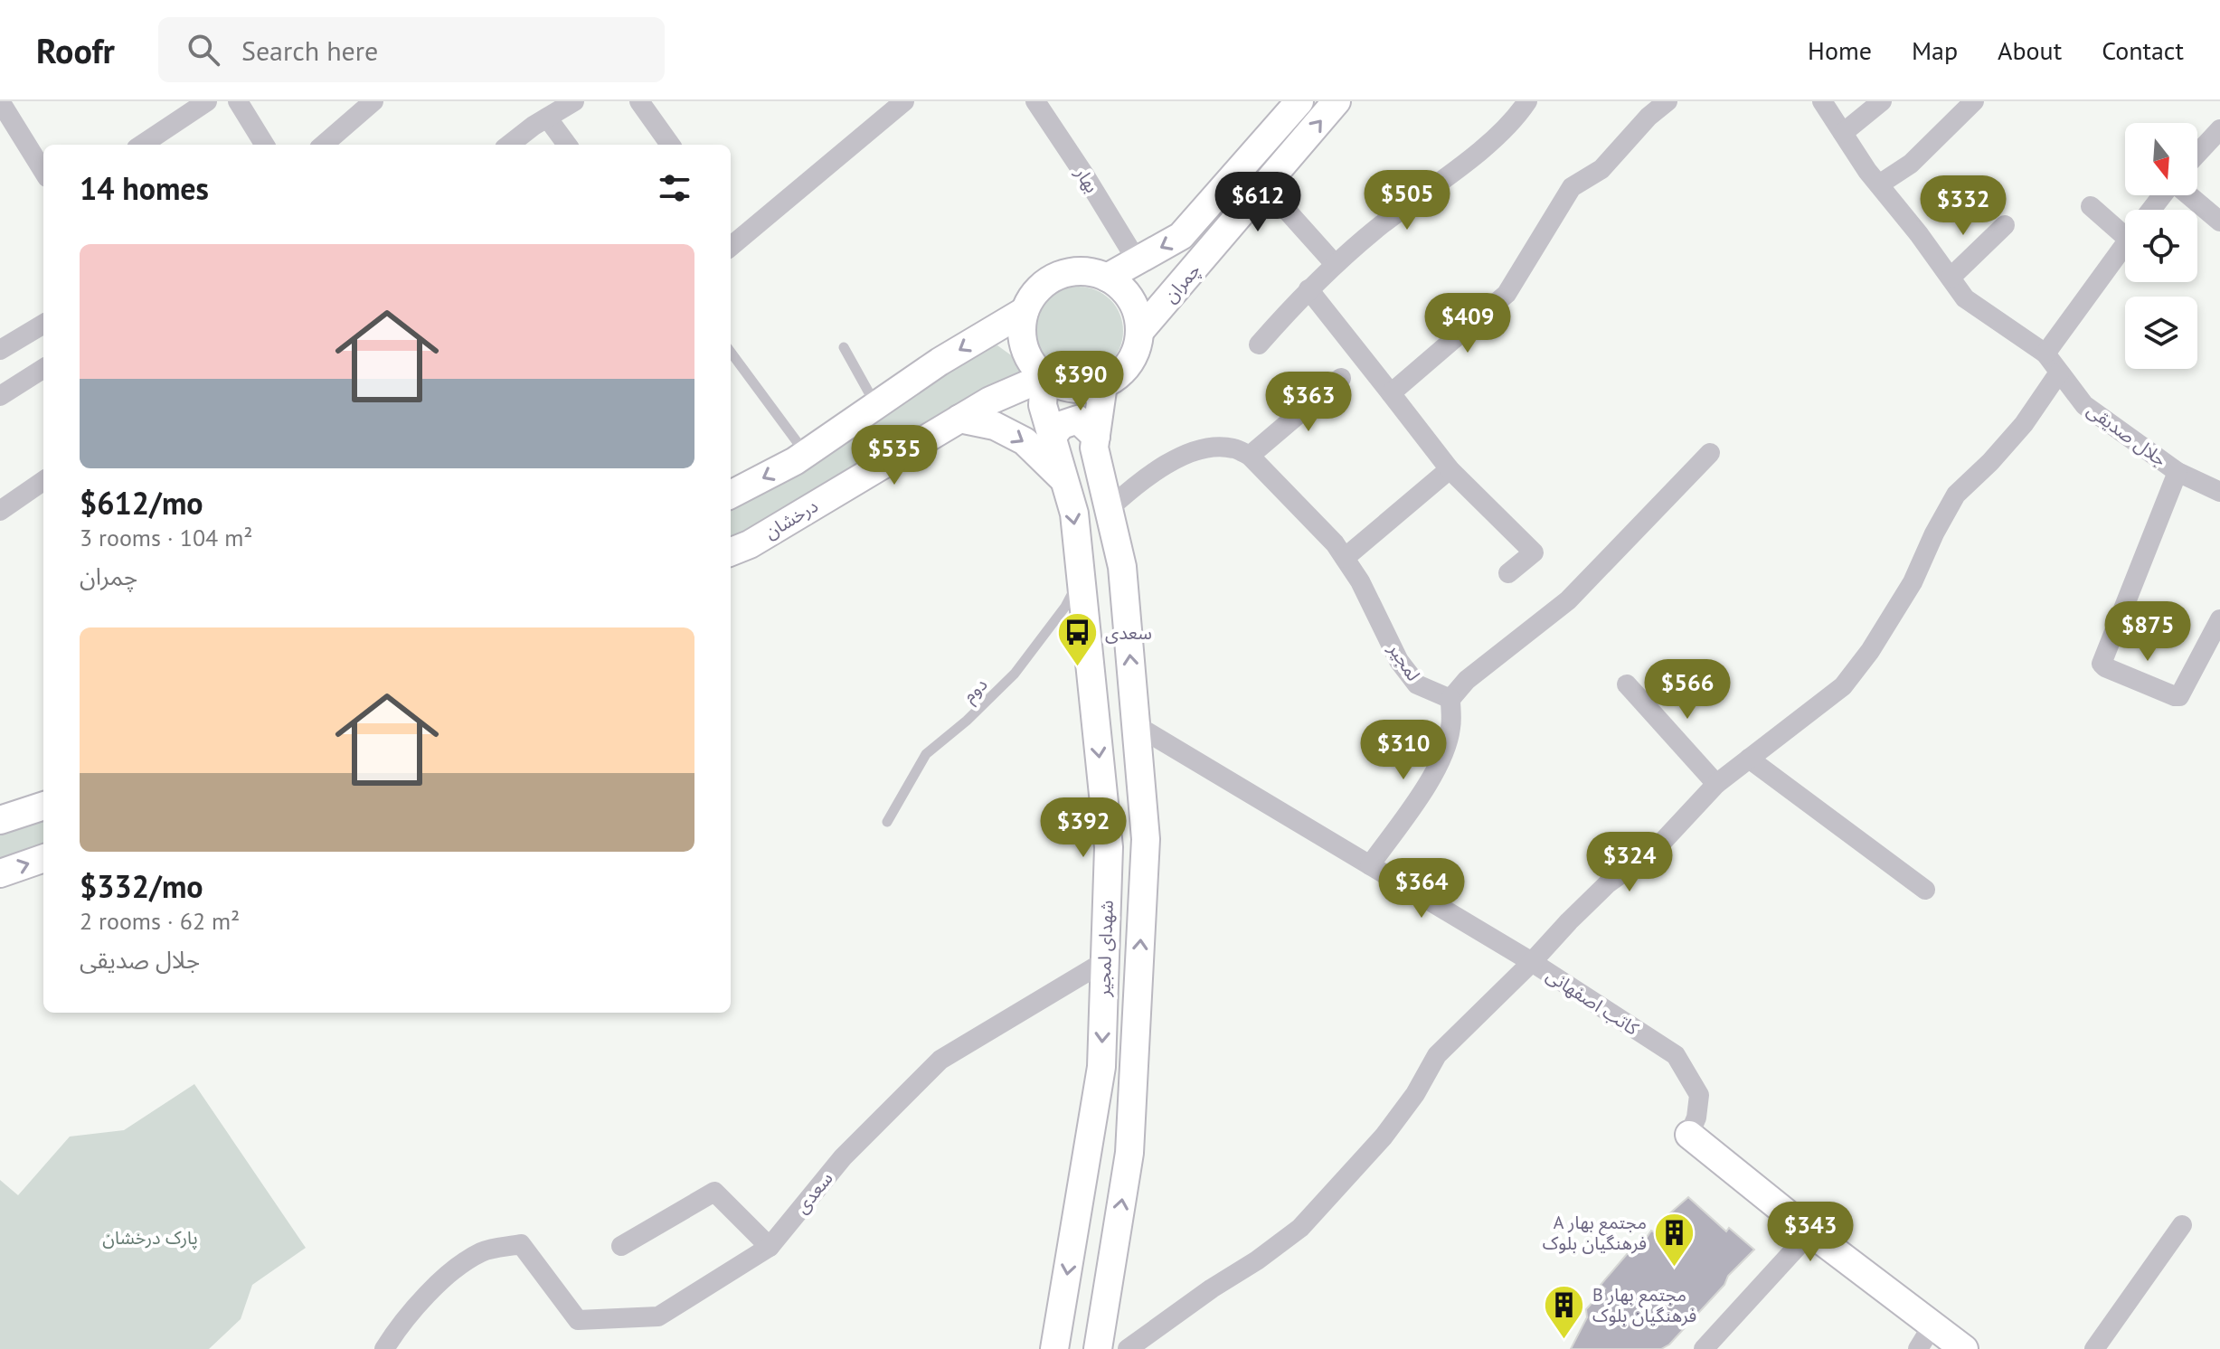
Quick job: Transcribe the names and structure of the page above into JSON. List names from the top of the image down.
{
  "streets": {
    "main road": [
      "چمران",
      "درخشان",
      "شهدای لمجیر",
      "کاتب اصفهانی"
    ],
    "street": [
      "بهار",
      "جلال صدیقی",
      "لمجیر",
      "سعدی"
    ],
    "lane": ["دوم"]
  },
  "crossings": [
    ["بهار", "چمران"],
    ["چمران", "درخشان"],
    ["چمران", "شهدای لمجیر"],
    ["درخشان", "شهدای لمجیر"],
    ["دوم", "شهدای لمجیر"],
    ["شهدای لمجیر", "کاتب اصفهانی"],
    ["شهدای لمجیر", "سعدی"]
  ],
  "parks": ["پارک درخشان"],
  "places": {
    "bus stop": ["سعدی"],
    "building": ["A مجتمع بهار فرهنگیان بلوک", "B مجتمع بهار فرهنگیان بلوک"]
  },
  "north": "bottom",
  "page": {
    "header": "Roofr",
    "search": "Search here",
    "nav": [
      "Home",
      "Map",
      "About",
      "Contact"
    ],
    "heading": "14 homes",
    "price": [
      "$505",
      "$612",
      "$332",
      "$409",
      "$390",
      "$363",
      "$535",
      "$875",
      "$566",
      "$310",
      "$392",
      "$324",
      "$364",
      "$343"
    ],
    "list": [
      {
        "name": "$612/mo",
        "note": "3 rooms · 104 m² · چمران"
      },
      {
        "name": "$332/mo",
        "note": "2 rooms · 62 m² · جلال صدیقی"
      }
    ]
  }
}
